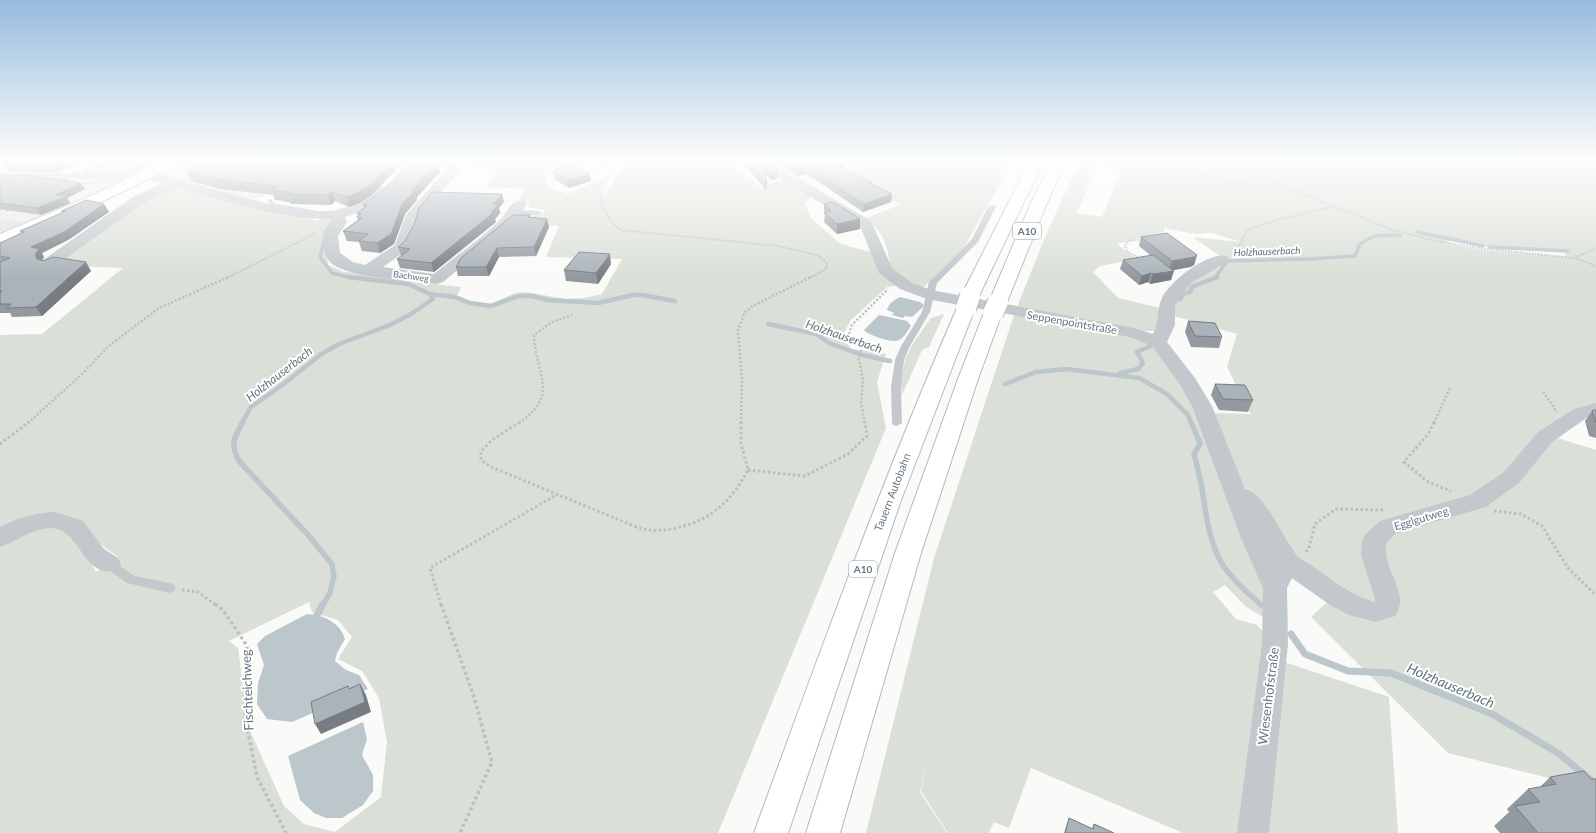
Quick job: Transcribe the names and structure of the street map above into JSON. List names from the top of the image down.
{
  "streets": {
    "main road": ["A10", "Tauern Autobahn"],
    "street": [
      "Bachweg",
      "Seppenpointstraße",
      "Egglgutweg",
      "Wiesenhofstraße"
    ],
    "path": ["Fischteichweg"]
  },
  "crossings": [
    ["Egglgutweg", "Wiesenhofstraße"]
  ],
  "water": ["Holzhauserbach"]
}
